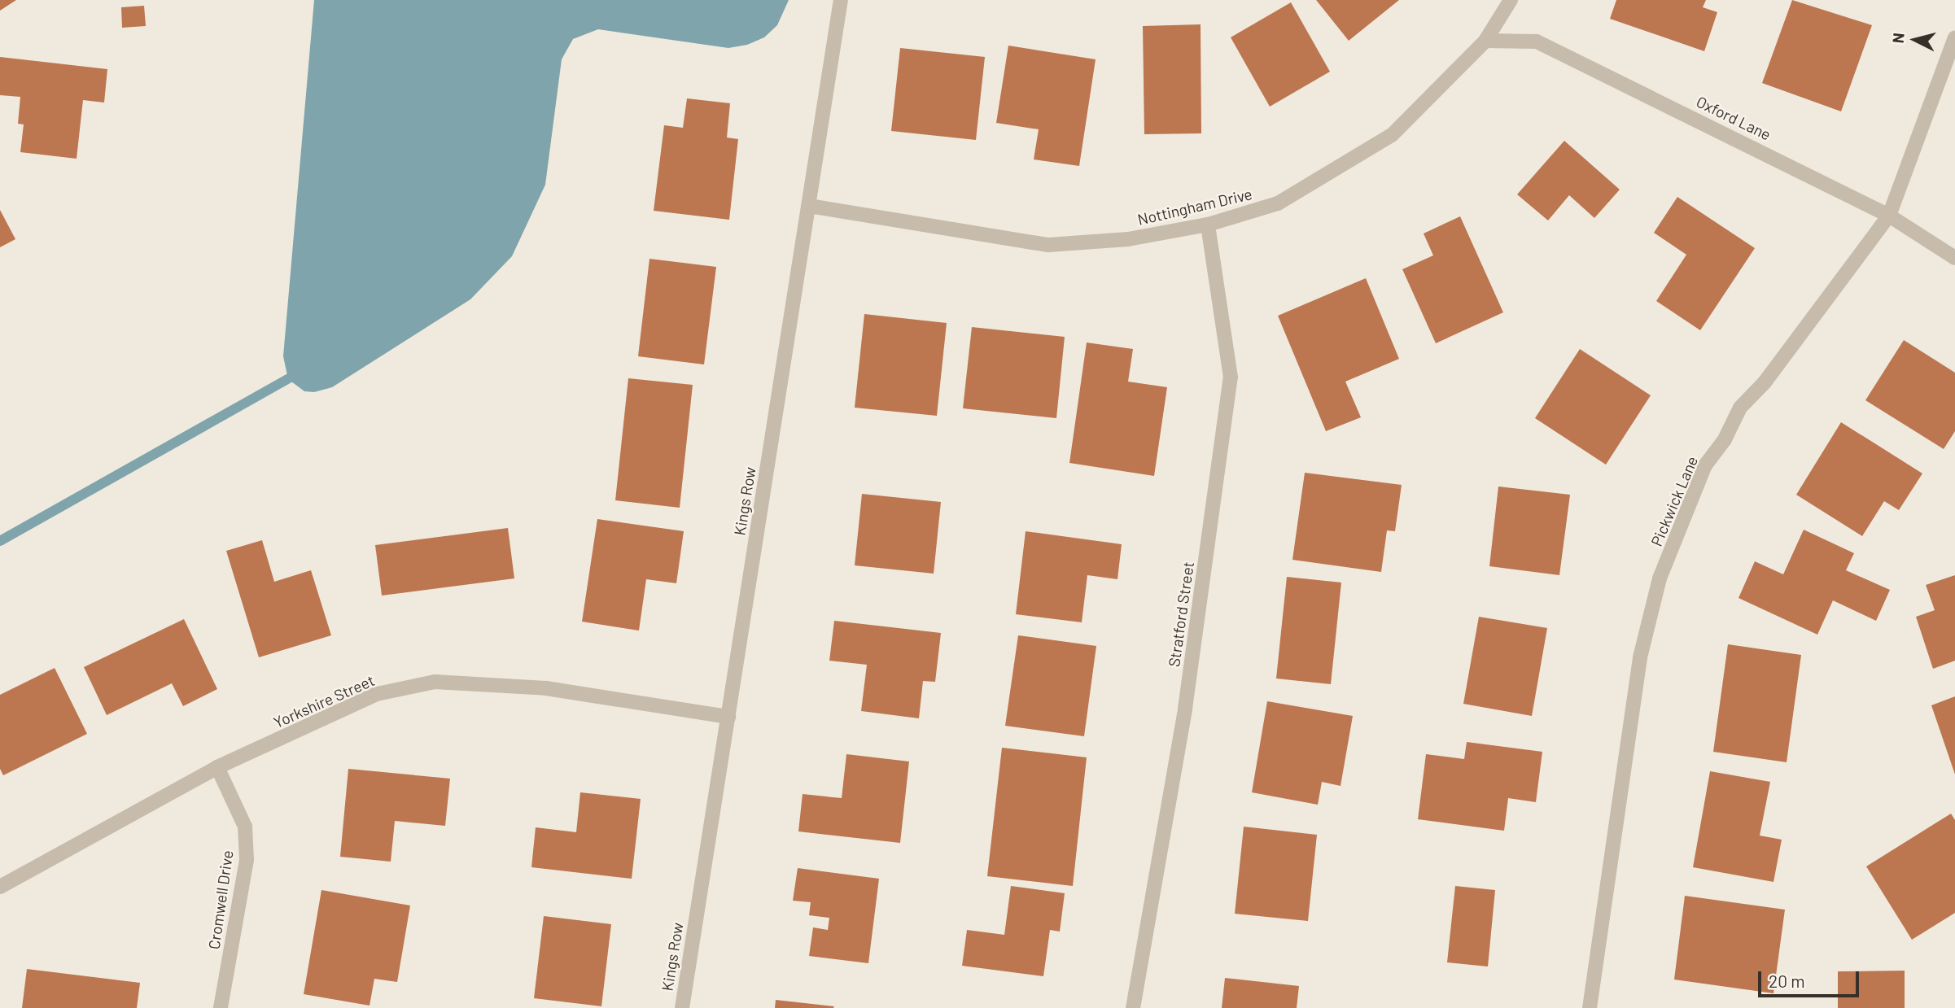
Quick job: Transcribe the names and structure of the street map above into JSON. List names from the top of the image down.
{
  "streets": {
    "street": [
      "Oxford Lane",
      "Nottingham Drive",
      "Kings Row",
      "Pickwick Lane",
      "Stratford Street",
      "Yorkshire Street",
      "Cromwell Drive"
    ]
  },
  "crossings": [
    ["Oxford Lane", "Nottingham Drive"],
    ["Oxford Lane", "Pickwick Lane"],
    ["Nottingham Drive", "Kings Row"],
    ["Nottingham Drive", "Stratford Street"],
    ["Kings Row", "Yorkshire Street"],
    ["Yorkshire Street", "Cromwell Drive"]
  ],
  "scale_bar": "20 m",
  "north": "left"
}
